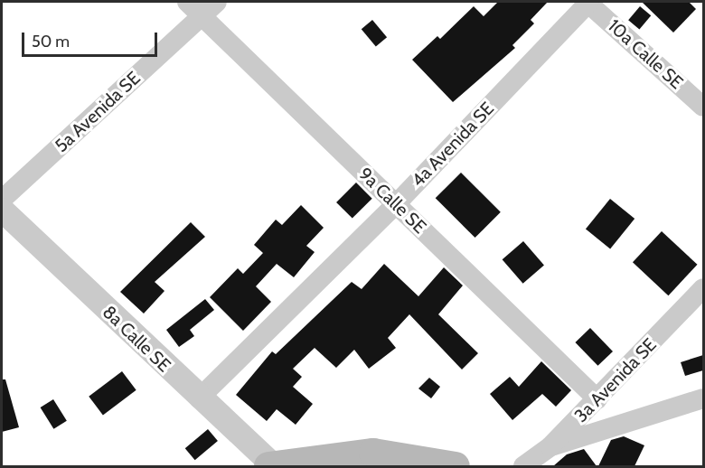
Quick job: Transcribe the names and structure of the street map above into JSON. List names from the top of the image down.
{
  "streets": {
    "street": [
      "10a Calle SE",
      "5a Avenida SE",
      "4a Avenida SE",
      "9a Calle SE",
      "8a Calle SE",
      "3a Avenida SE"
    ]
  },
  "crossings": [
    ["10a Calle SE", "4a Avenida SE"],
    ["5a Avenida SE", "9a Calle SE"],
    ["4a Avenida SE", "9a Calle SE"],
    ["4a Avenida SE", "8a Calle SE"],
    ["9a Calle SE", "3a Avenida SE"]
  ],
  "scale_bar": "50 m"
}
